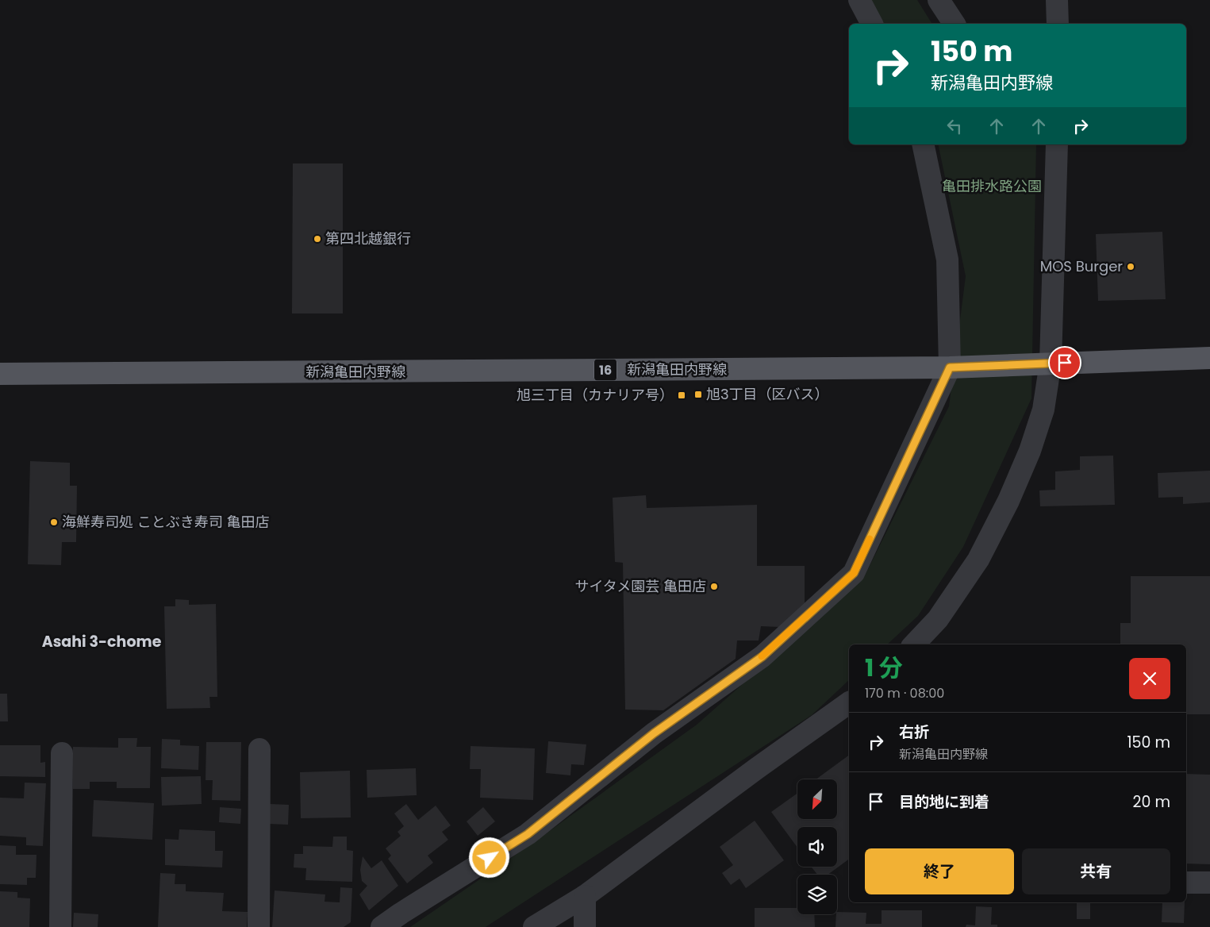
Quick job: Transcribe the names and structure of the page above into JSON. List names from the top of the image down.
{
  "streets": {
    "main road": ["16", "新潟亀田内野線"]
  },
  "districts": ["Asahi 3-chome"],
  "parks": ["亀田排水路公園"],
  "places": {
    "other": [
      "第四北越銀行",
      "MOS Burger",
      "海鮮寿司処 ことぶき寿司 亀田店",
      "サイタメ園芸 亀田店"
    ],
    "transit": ["旭3丁目（区バス）", "旭三丁目（カナリア号）"]
  },
  "north": "bottom left",
  "page": {
    "turn": ["150 m", "新潟亀田内野線"],
    "heading": ["1 分", "170 m · 08:00"],
    "list": [
      {
        "name": "右折",
        "note": "新潟亀田内野線",
        "value": "150 m"
      },
      {
        "name": "目的地に到着",
        "value": "20 m"
      }
    ],
    "buttons": ["終了", "共有"]
  }
}
